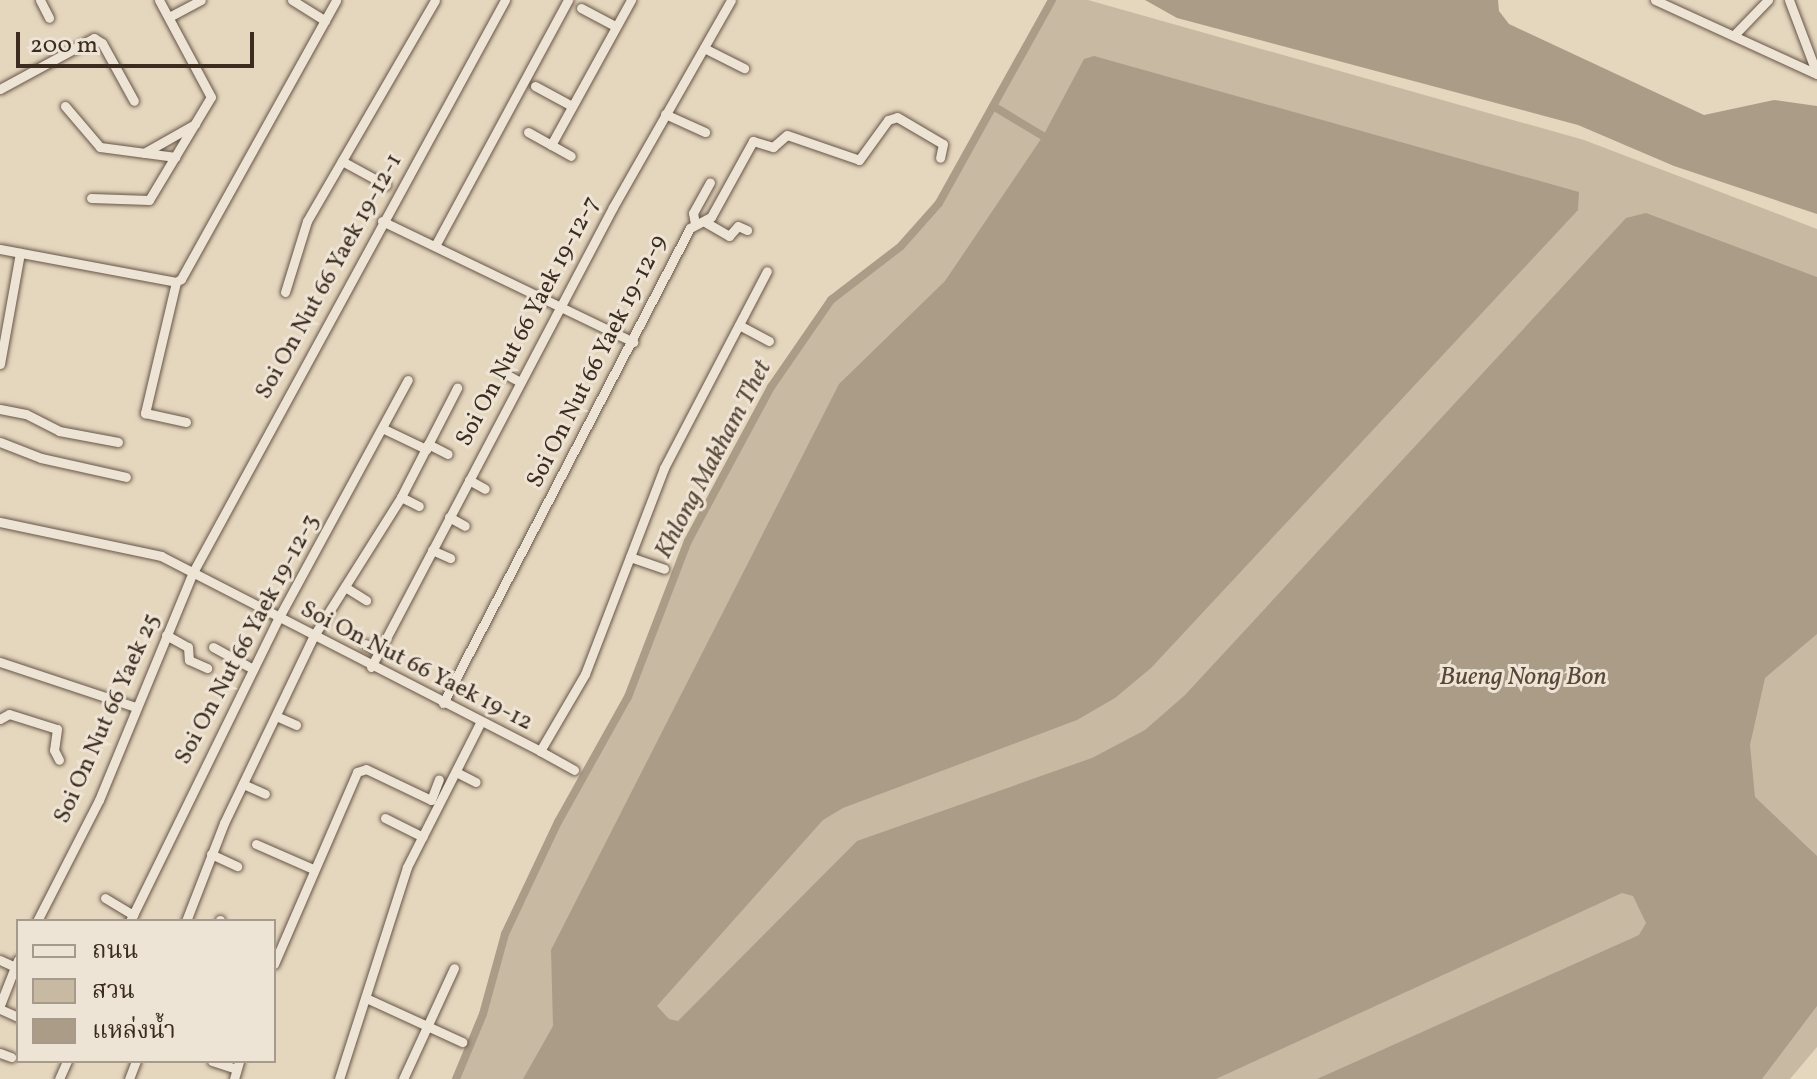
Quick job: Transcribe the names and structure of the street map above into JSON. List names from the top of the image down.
{
  "streets": {
    "street": [
      "Soi On Nut 66 Yaek 19-12-1",
      "Soi On Nut 66 Yaek 19-12-7",
      "Soi On Nut 66 Yaek 19-12-9",
      "Soi On Nut 66 Yaek 19-12-3",
      "Soi On Nut 66 Yaek 19-12",
      "Soi On Nut 66 Yaek 25"
    ]
  },
  "crossings": [
    ["Soi On Nut 66 Yaek 19-12-1", "Soi On Nut 66 Yaek 19-12"],
    ["Soi On Nut 66 Yaek 19-12-1", "Soi On Nut 66 Yaek 25"],
    ["Soi On Nut 66 Yaek 19-12-7", "Soi On Nut 66 Yaek 19-12"],
    ["Soi On Nut 66 Yaek 19-12-9", "Soi On Nut 66 Yaek 19-12"],
    ["Soi On Nut 66 Yaek 19-12-3", "Soi On Nut 66 Yaek 19-12"],
    ["Soi On Nut 66 Yaek 19-12", "Soi On Nut 66 Yaek 25"]
  ],
  "water": ["Khlong Makham Thet", "Bueng Nong Bon"],
  "legend": ["ถนน", "สวน", "แหล่งน้ำ"],
  "scale_bar": "200 m"
}
